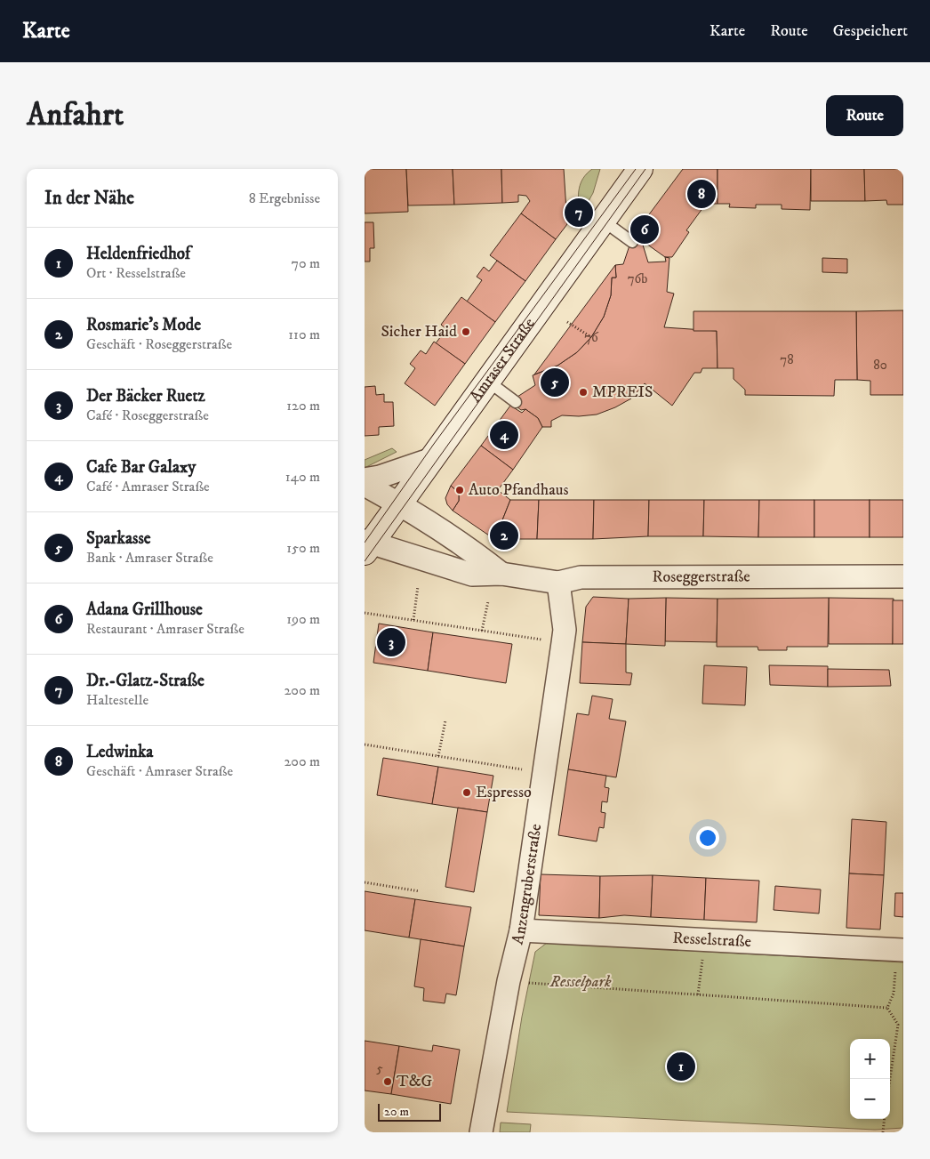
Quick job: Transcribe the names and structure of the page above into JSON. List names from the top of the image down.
{
  "streets": {
    "street": [
      "Amraser Straße",
      "Roseggerstraße",
      "Anzengruberstraße",
      "Resselstraße"
    ]
  },
  "crossings": [
    ["Amraser Straße", "Roseggerstraße"],
    ["Roseggerstraße", "Anzengruberstraße"],
    ["Anzengruberstraße", "Resselstraße"]
  ],
  "parks": ["Resselpark"],
  "places": [
    "Sicher Haid",
    "MPREIS",
    "Auto Pfandhaus",
    "Espresso",
    "T&G"
  ],
  "house_numbers": [
    "76b",
    "76",
    "78",
    "80",
    "5"
  ],
  "scale_bar": "20 m",
  "page": {
    "header": "Karte",
    "nav": ["Karte", "Route", "Gespeichert"],
    "buttons": "Route",
    "title": "Anfahrt",
    "heading": ["In der Nähe", "8 Ergebnisse"],
    "pins": [
      "8",
      "7",
      "6",
      "5",
      "4",
      "2",
      "3",
      "1"
    ],
    "list": [
      {
        "mark": "1",
        "name": "Heldenfriedhof",
        "note": "Ort · Resselstraße",
        "value": "70 m"
      },
      {
        "mark": "2",
        "name": "Rosmarie's Mode",
        "note": "Geschäft · Roseggerstraße",
        "value": "110 m"
      },
      {
        "mark": "3",
        "name": "Der Bäcker Ruetz",
        "note": "Café · Roseggerstraße",
        "value": "120 m"
      },
      {
        "mark": "4",
        "name": "Cafe Bar Galaxy",
        "note": "Café · Amraser Straße",
        "value": "140 m"
      },
      {
        "mark": "5",
        "name": "Sparkasse",
        "note": "Bank · Amraser Straße",
        "value": "150 m"
      },
      {
        "mark": "6",
        "name": "Adana Grillhouse",
        "note": "Restaurant · Amraser Straße",
        "value": "190 m"
      },
      {
        "mark": "7",
        "name": "Dr.-Glatz-Straße",
        "note": "Haltestelle",
        "value": "200 m"
      },
      {
        "mark": "8",
        "name": "Ledwinka",
        "note": "Geschäft · Amraser Straße",
        "value": "200 m"
      }
    ],
    "map_buttons": ["+", "−"],
    "scale": "20 m"
  }
}
